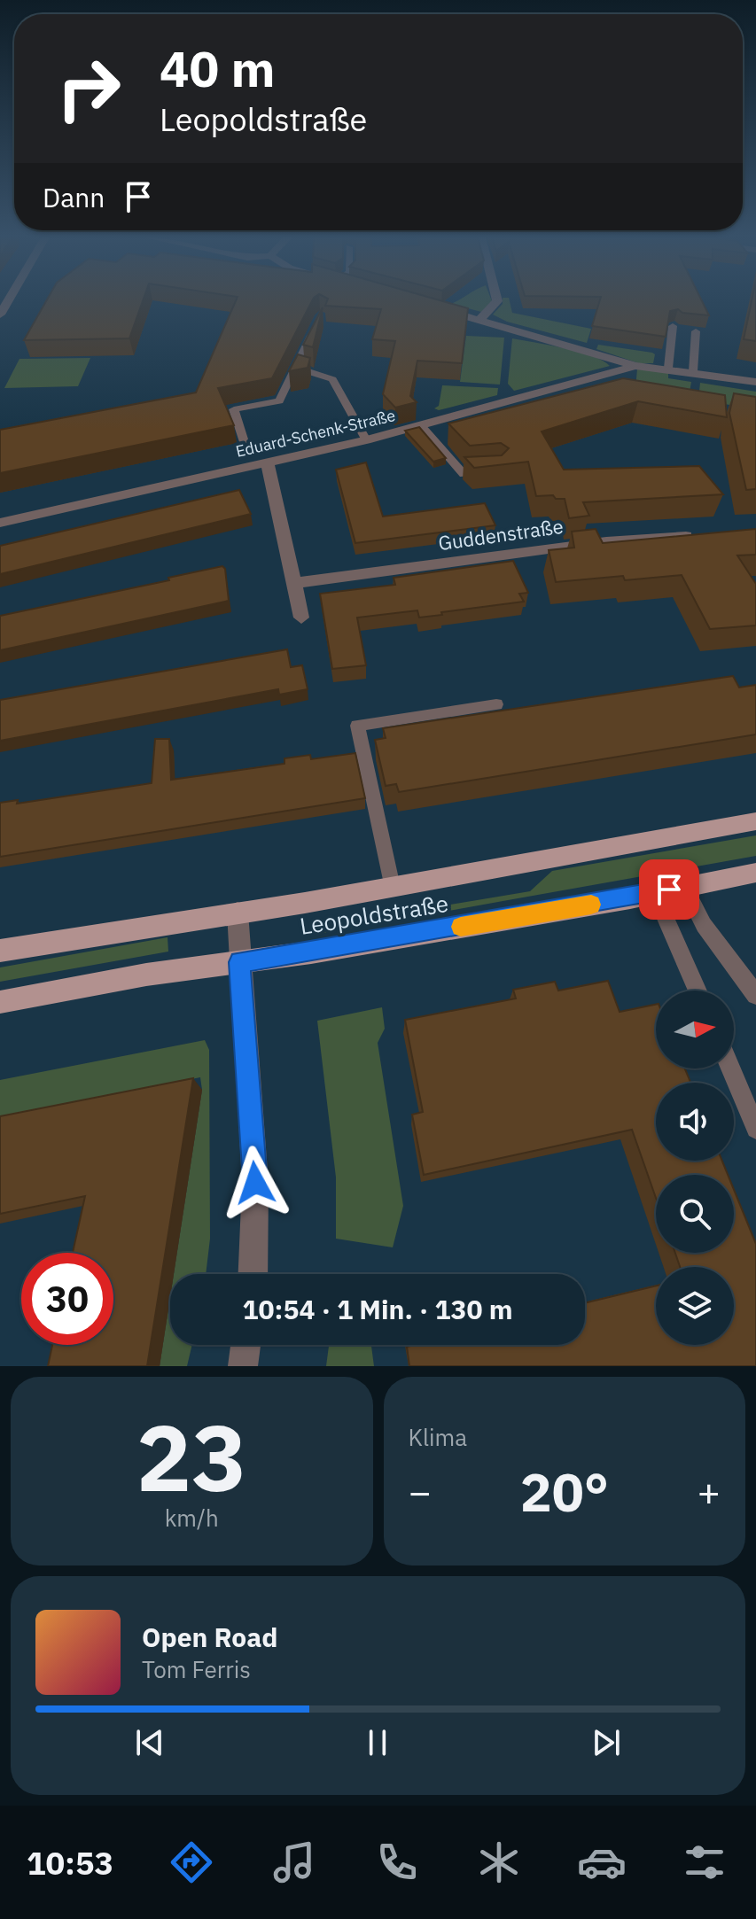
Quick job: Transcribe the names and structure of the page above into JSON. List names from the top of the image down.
{
  "streets": {
    "main road": ["Leopoldstraße"],
    "street": ["Eduard-Schenk-Straße", "Guddenstraße"]
  },
  "north": "right",
  "page": {
    "turn": ["40 m", "Leopoldstraße"],
    "then": "Dann",
    "limit": "30",
    "trip": "10:54 · 1 Min. · 130 m",
    "tile": [
      ["23", "km/h"],
      "Klima"
    ],
    "heat": ["−", "20°", "+"],
    "song": ["Open Road", "Tom Ferris"],
    "tabs": "10:53"
  }
}
